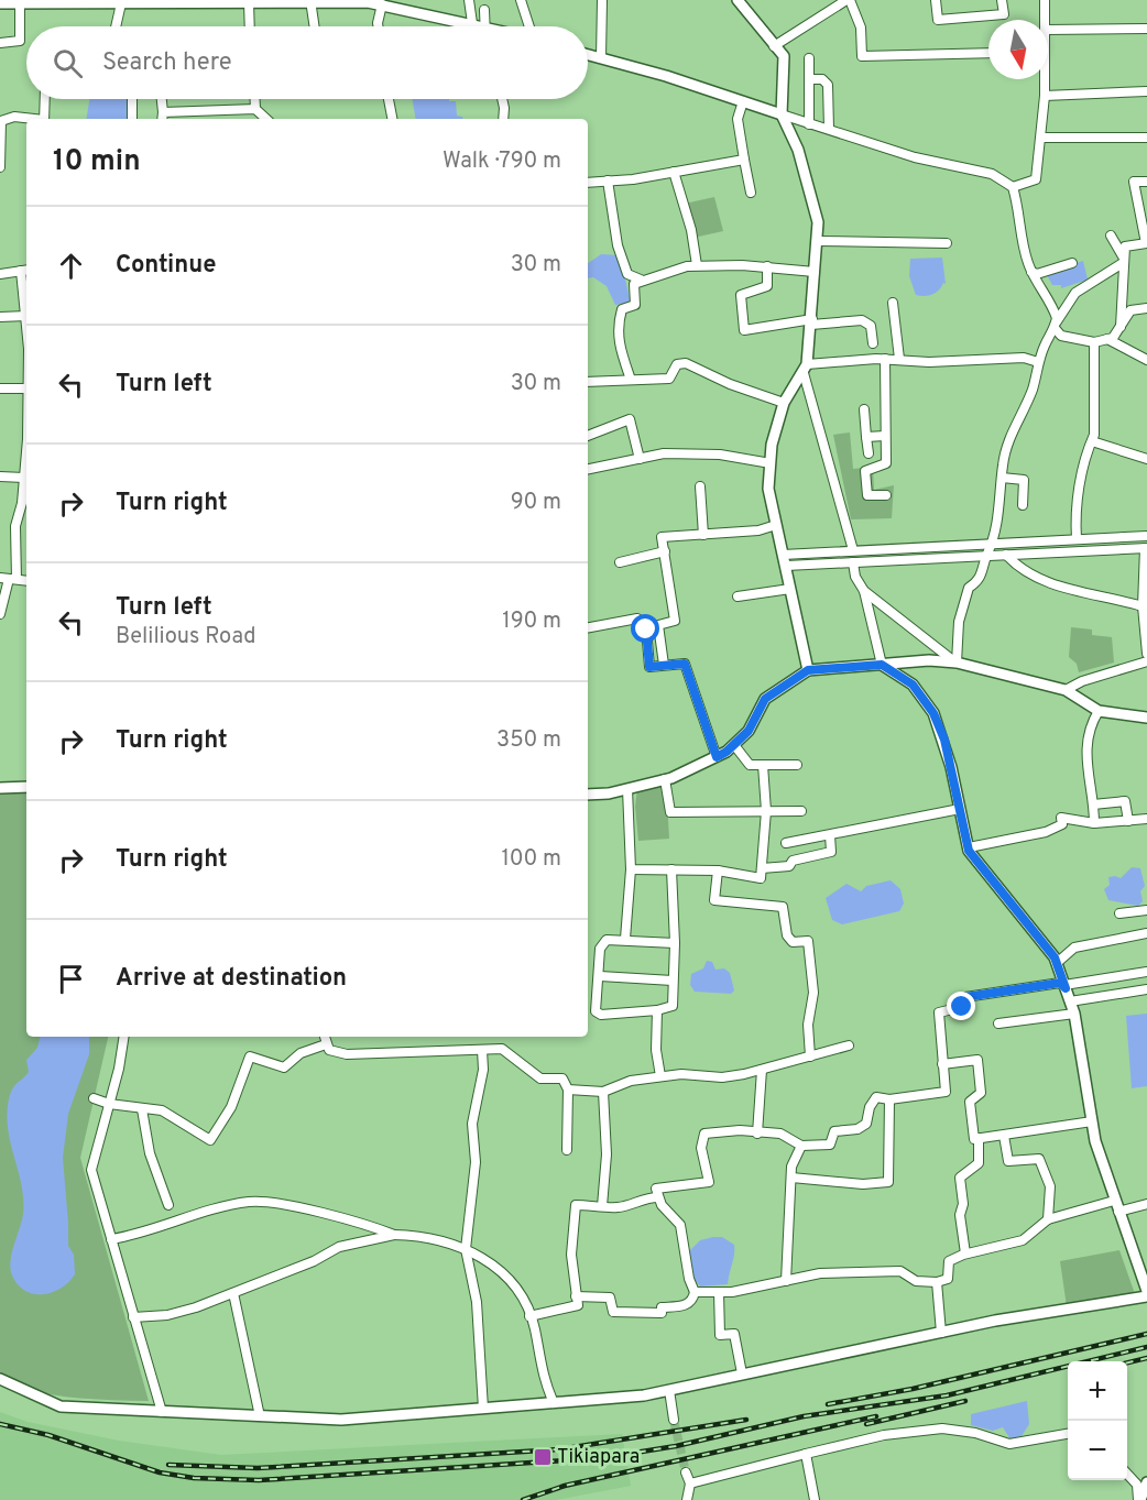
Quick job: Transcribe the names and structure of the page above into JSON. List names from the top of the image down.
{
  "places": {
    "transit": ["Tikiapara"]
  },
  "north": "bottom",
  "page": {
    "search": "Search here",
    "heading": ["10 min", "Walk · 790 m"],
    "list": [
      ["Continue", "30 m"],
      ["Turn left", "30 m"],
      ["Turn right", "90 m"],
      ["Turn left", "Belilious Road", "190 m"],
      ["Turn right", "350 m"],
      ["Turn right", "100 m"],
      "Arrive at destination"
    ],
    "map_buttons": ["+", "−"]
  }
}
